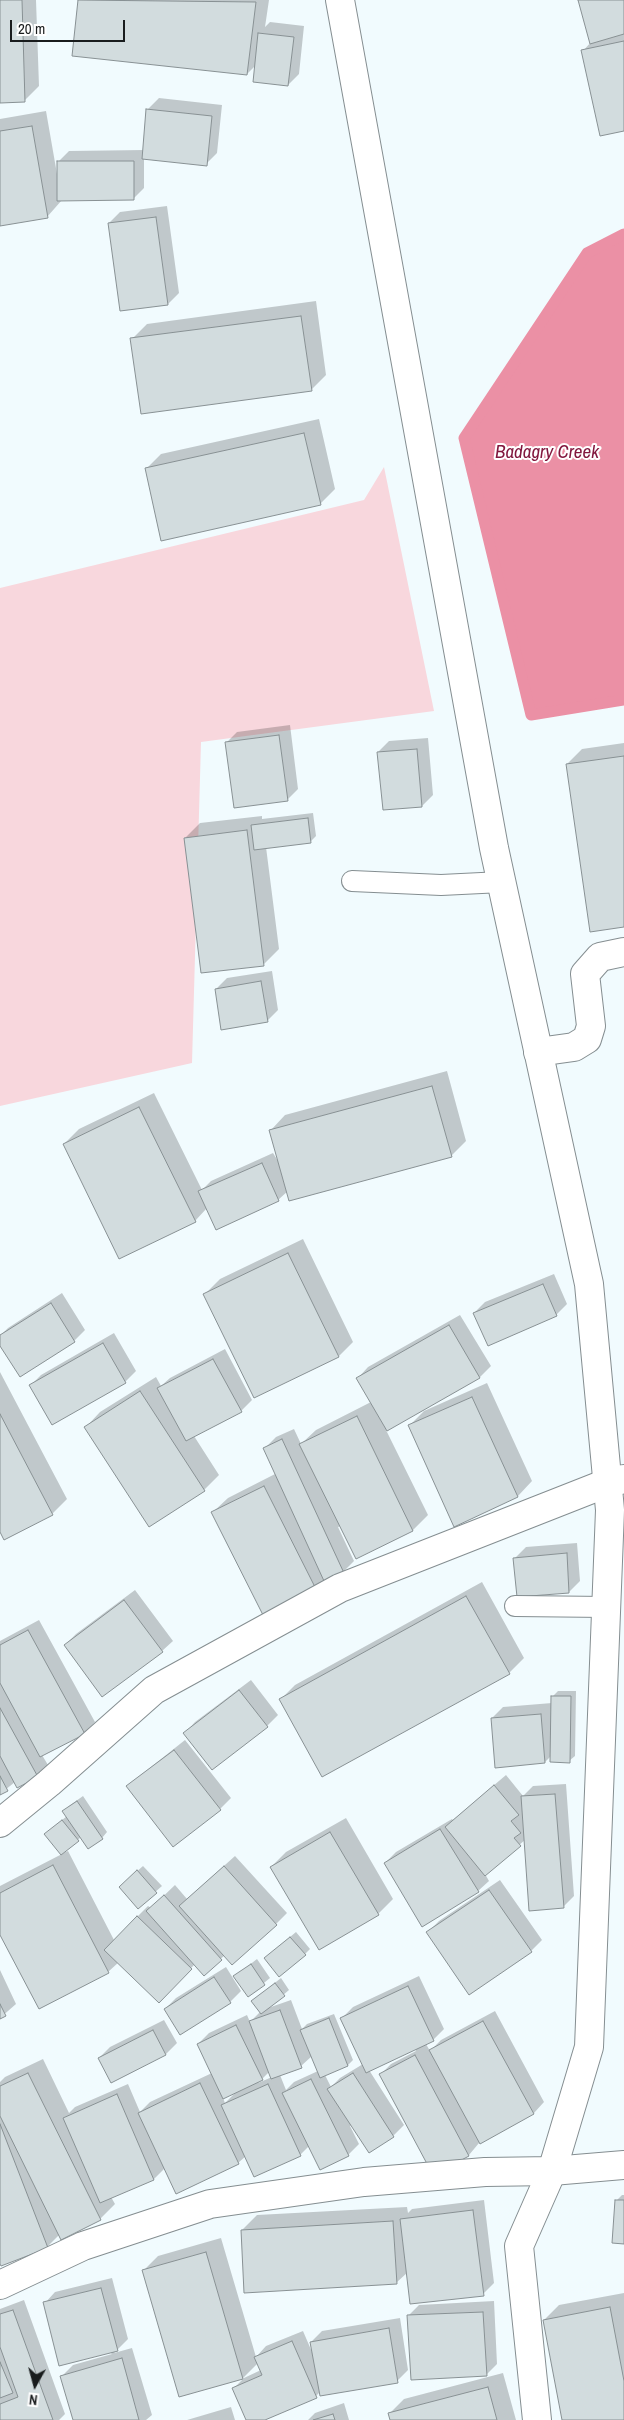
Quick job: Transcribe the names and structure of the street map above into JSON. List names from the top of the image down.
{
  "water": ["Badagry Creek"],
  "scale_bar": "20 m",
  "north": "bottom"
}
